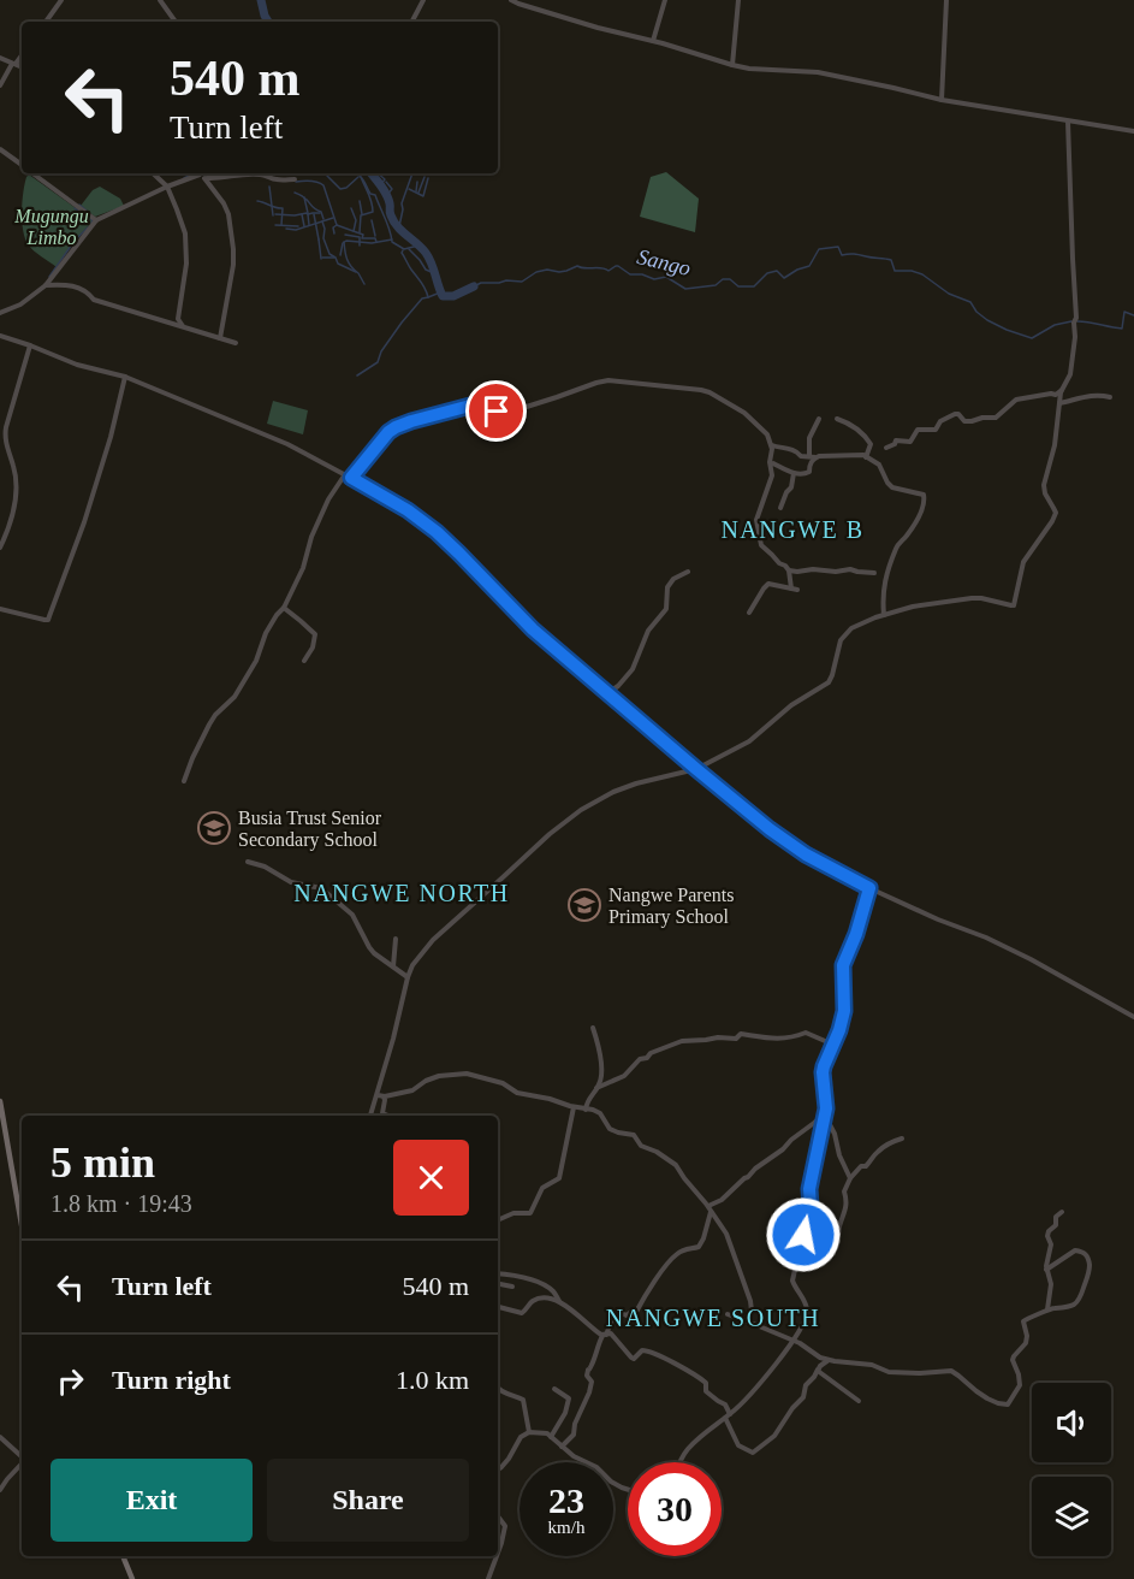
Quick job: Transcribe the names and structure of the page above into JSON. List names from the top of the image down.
{
  "districts": ["NANGWE B", "NANGWE NORTH", "NANGWE SOUTH"],
  "water": ["Sango"],
  "parks": ["Mugungu Limbo"],
  "places": {
    "school or university": ["Busia Trust Senior Secondary School", "Nangwe Parents Primary School"]
  },
  "page": {
    "turn": ["540 m", "Turn left"],
    "heading": ["5 min", "1.8 km · 19:43"],
    "list": [
      {
        "name": "Turn left",
        "value": "540 m"
      },
      {
        "name": "Turn right",
        "value": "1.0 km"
      }
    ],
    "buttons": ["Exit", "Share"],
    "speed": "23 km/h",
    "limit": "30"
  }
}
